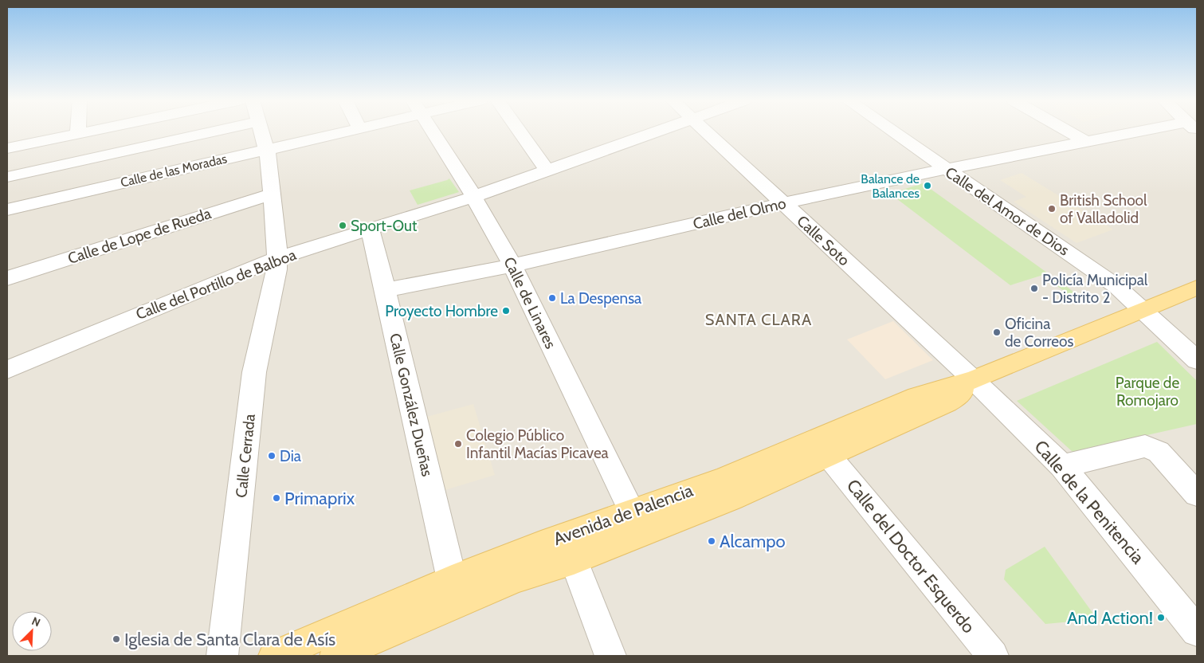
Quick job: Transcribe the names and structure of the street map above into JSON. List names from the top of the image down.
{
  "streets": {
    "main road": ["Avenida de Palencia"],
    "street": [
      "Calle de las Moradas",
      "Calle del Amor de Dios",
      "Calle del Olmo",
      "Calle de Lope de Rueda",
      "Calle Soto",
      "Calle del Portillo de Balboa",
      "Calle de Linares",
      "Calle González Dueñas",
      "Calle Cerrada",
      "Calle de la Penitencia",
      "Calle del Doctor Esquerdo"
    ]
  },
  "crossings": [
    ["Calle de las Moradas", "Calle Cerrada"],
    ["Calle del Amor de Dios", "Calle del Olmo"],
    ["Calle del Amor de Dios", "Avenida de Palencia"],
    ["Calle del Olmo", "Calle Soto"],
    ["Calle del Olmo", "Calle de Linares"],
    ["Calle del Olmo", "Calle González Dueñas"],
    ["Calle de Lope de Rueda", "Calle Cerrada"],
    ["Calle Soto", "Calle de la Penitencia"],
    ["Calle Soto", "Avenida de Palencia"],
    ["Calle del Portillo de Balboa", "Calle de Linares"],
    ["Calle del Portillo de Balboa", "Calle González Dueñas"],
    ["Calle del Portillo de Balboa", "Calle Cerrada"],
    ["Calle de Linares", "Avenida de Palencia"],
    ["Calle González Dueñas", "Avenida de Palencia"],
    ["Calle de la Penitencia", "Avenida de Palencia"],
    ["Avenida de Palencia", "Calle del Doctor Esquerdo"]
  ],
  "districts": ["SANTA CLARA"],
  "parks": ["Parque de Romojaro"],
  "places": [
    "Balance de Balances",
    "British School of Valladolid",
    "Sport-Out",
    "Policía Municipal - Distrito 2",
    "La Despensa",
    "Proyecto Hombre",
    "Oficina de Correos",
    "Colegio Público Infantil Macías Picavea",
    "Dia",
    "Primaprix",
    "Alcampo",
    "And Action!",
    "Iglesia de Santa Clara de Asís"
  ],
  "north": "top right"
}
